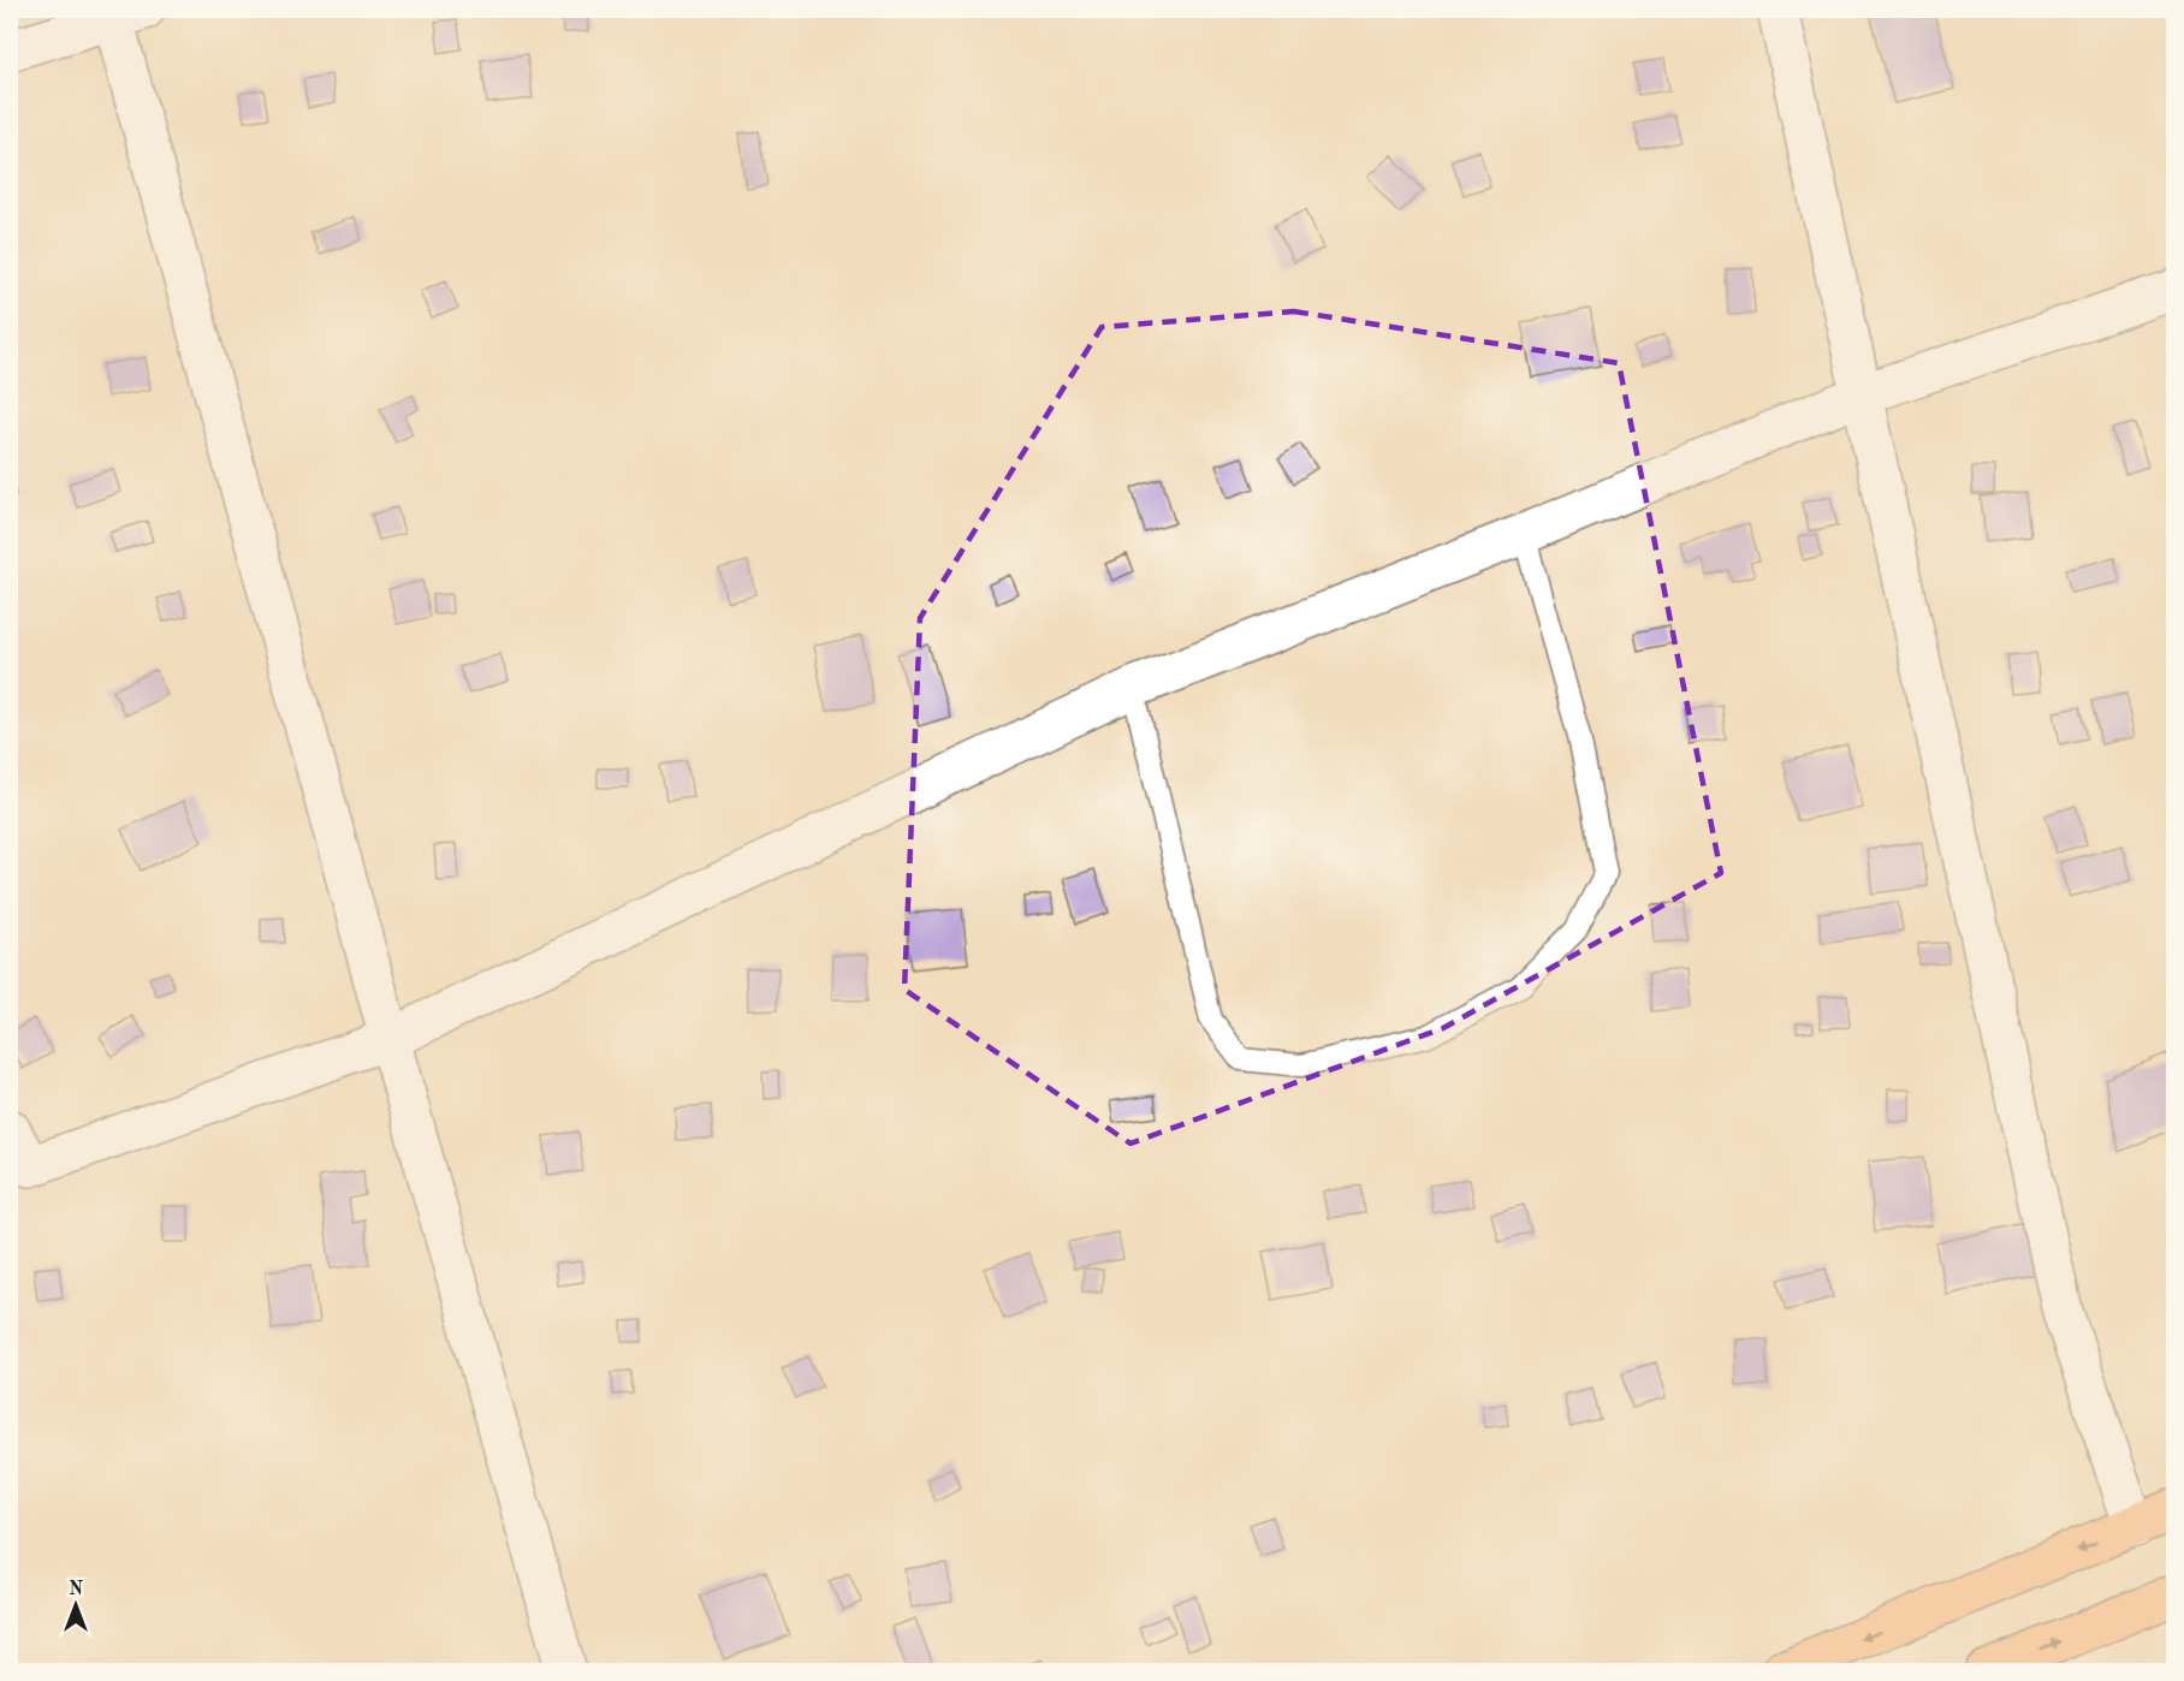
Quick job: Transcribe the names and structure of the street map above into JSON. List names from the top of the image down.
{
  "north": "top"
}
